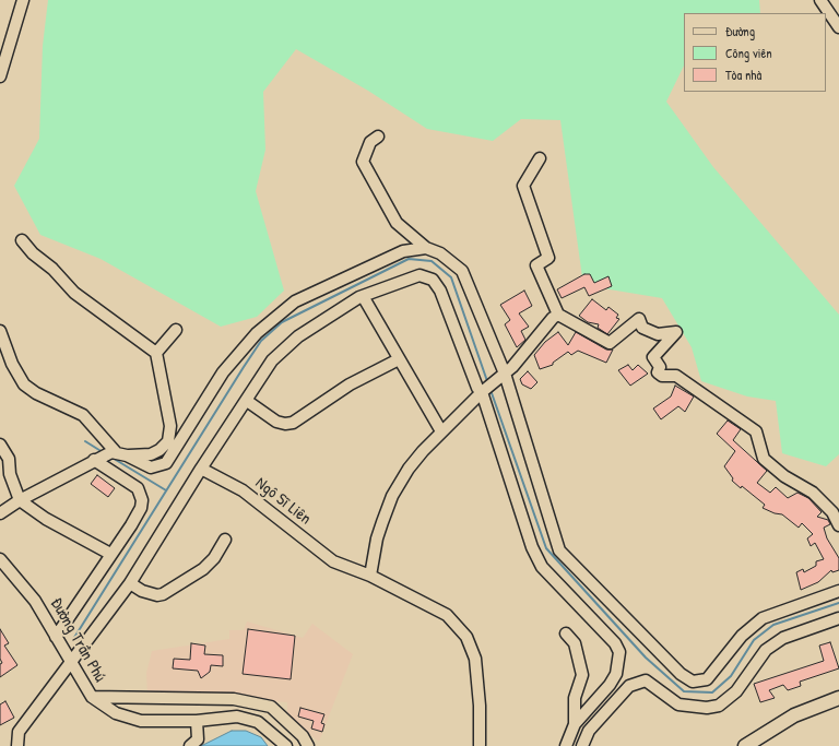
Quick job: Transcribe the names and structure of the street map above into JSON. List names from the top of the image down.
{
  "streets": {
    "street": ["Ngô Sĩ Liên", "Đường Trần Phú"]
  },
  "legend": ["Đường", "Công viên", "Tòa nhà"]
}
